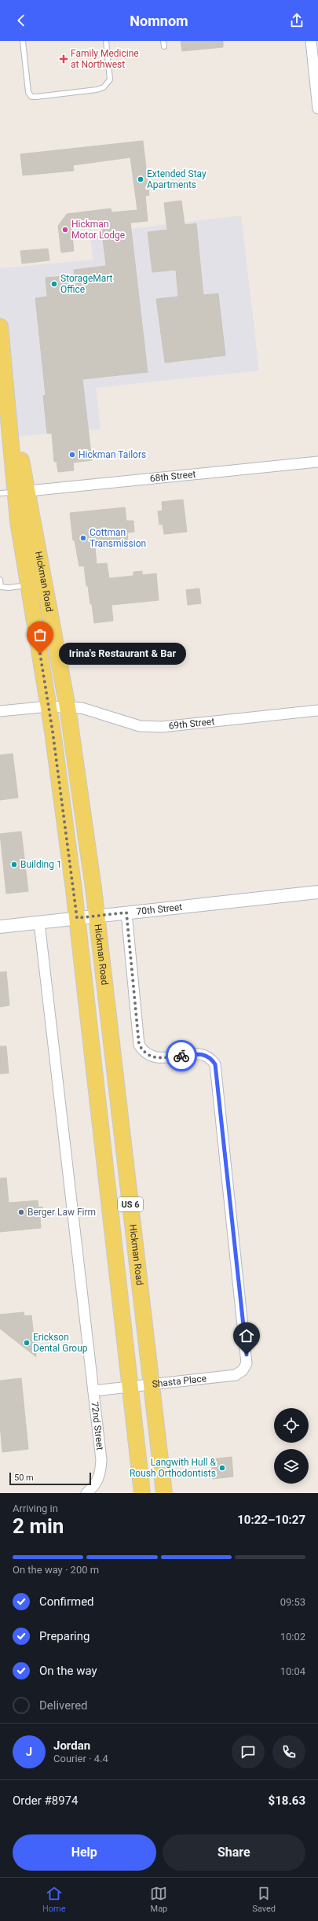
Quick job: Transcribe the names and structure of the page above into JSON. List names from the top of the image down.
{
  "streets": {
    "main road": ["Hickman Road", "US 6"],
    "street": [
      "68th Street",
      "69th Street",
      "70th Street",
      "Shasta Place",
      "72nd Street"
    ]
  },
  "crossings": [
    ["68th Street", "Hickman Road"],
    ["Hickman Road", "69th Street"],
    ["Hickman Road", "70th Street"],
    ["Hickman Road", "Shasta Place"],
    ["Hickman Road", "72nd Street"],
    ["70th Street", "Shasta Place"],
    ["Shasta Place", "72nd Street"]
  ],
  "places": {
    "health": ["Family Medicine at Northwest"],
    "other": [
      "Extended Stay Apartments",
      "Hickman Motor Lodge",
      "StorageMart Office",
      "Hickman Tailors",
      "Cottman Transmission",
      "Irina's Restaurant & Bar",
      "Building 1",
      "Berger Law Firm",
      "Erickson Dental Group",
      "Langwith Hull & Roush Orthodontists"
    ]
  },
  "scale_bar": "50 m",
  "page": {
    "header": "Nomnom",
    "bubble": "Irina's Restaurant & Bar",
    "scale": "50 m",
    "heading": ["2 min", "Arriving in", "10:22–10:27"],
    "panel": [
      "Jordan",
      "Courier · 4.4",
      "Order #8974",
      "$18.63"
    ],
    "bar": "On the way · 200 m",
    "list": [
      ["Confirmed", "09:53"],
      ["Preparing", "10:02"],
      ["On the way", "10:04"],
      "Delivered"
    ],
    "round": "J",
    "buttons": ["Help", "Share"],
    "tabs": ["Home", "Map", "Saved"]
  }
}
